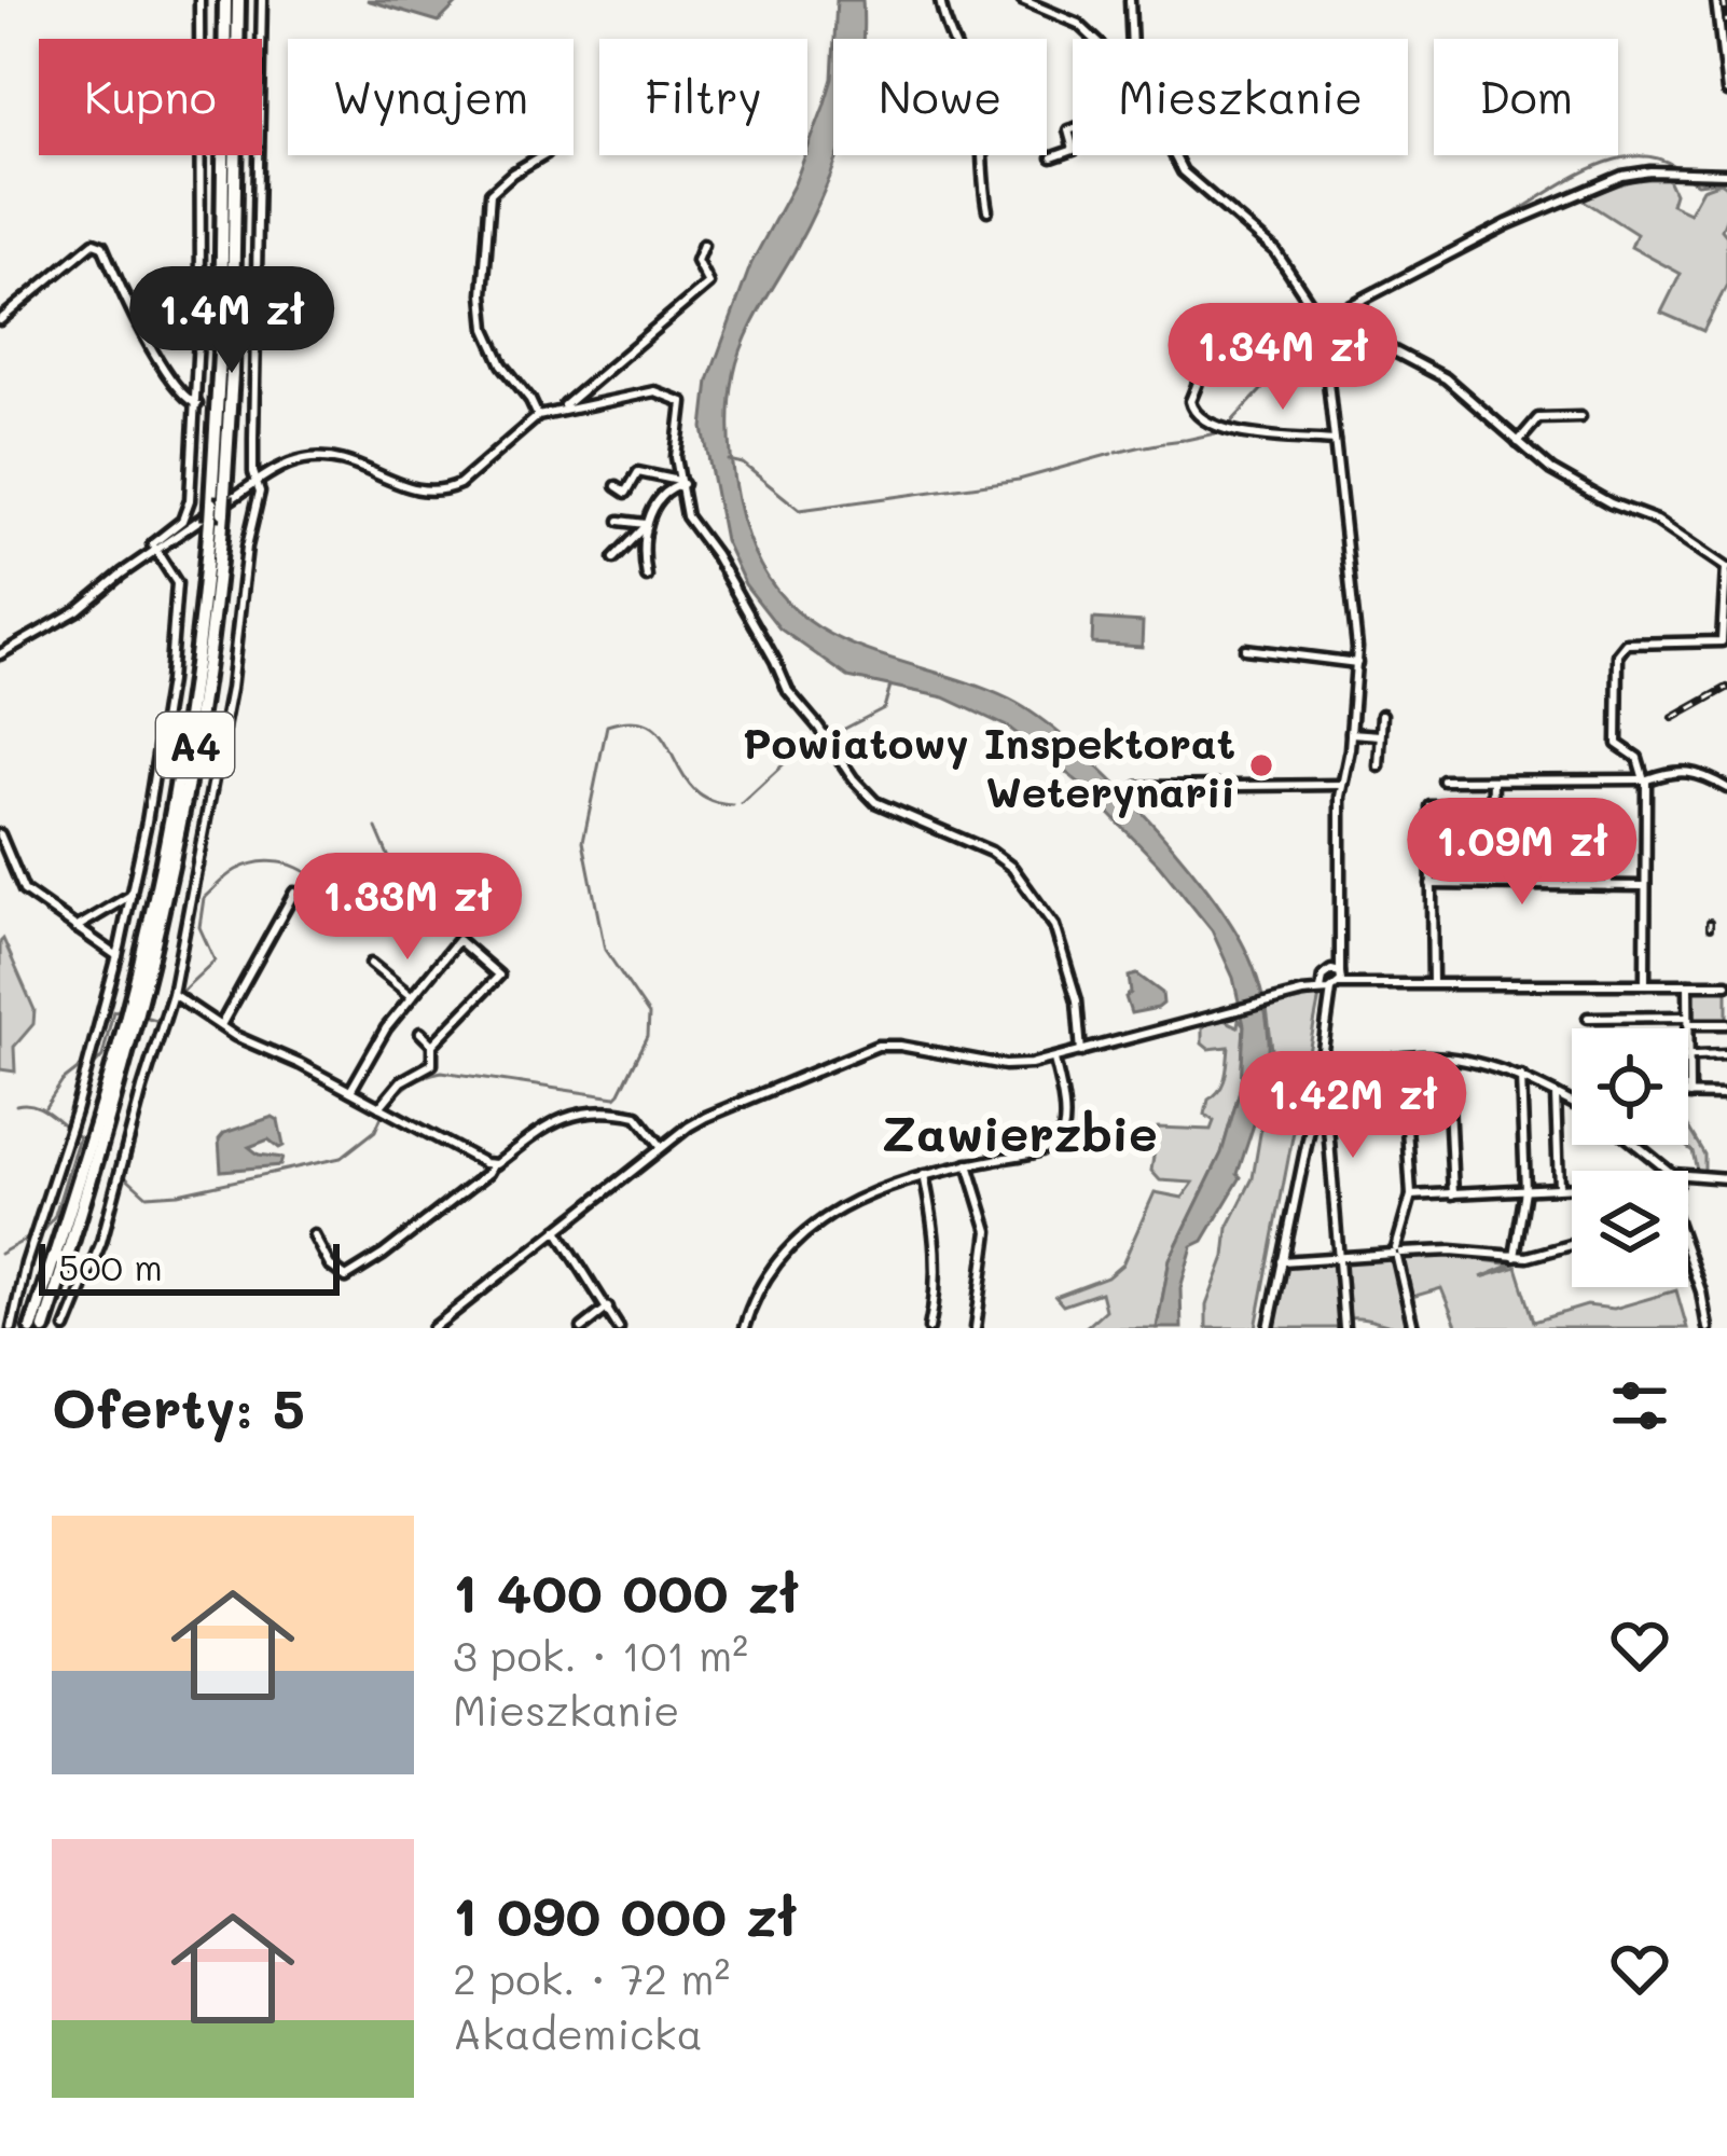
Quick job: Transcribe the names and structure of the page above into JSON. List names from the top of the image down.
{
  "streets": {
    "highway": ["A4"]
  },
  "districts": ["Zawierzbie"],
  "places": ["Powiatowy Inspektorat Weterynarii"],
  "scale_bar": "500 m",
  "page": {
    "chip": [
      "Kupno",
      "Wynajem",
      "Filtry",
      "Nowe",
      "Mieszkanie",
      "Dom"
    ],
    "price": [
      "1.4M zł",
      "1.34M zł",
      "1.09M zł",
      "1.33M zł",
      "1.42M zł"
    ],
    "scale": "500 m",
    "heading": "Oferty: 5",
    "list": [
      {
        "name": "1 400 000 zł",
        "note": "3 pok. · 101 m² · Mieszkanie"
      },
      {
        "name": "1 090 000 zł",
        "note": "2 pok. · 72 m² · Akademicka"
      }
    ]
  }
}
